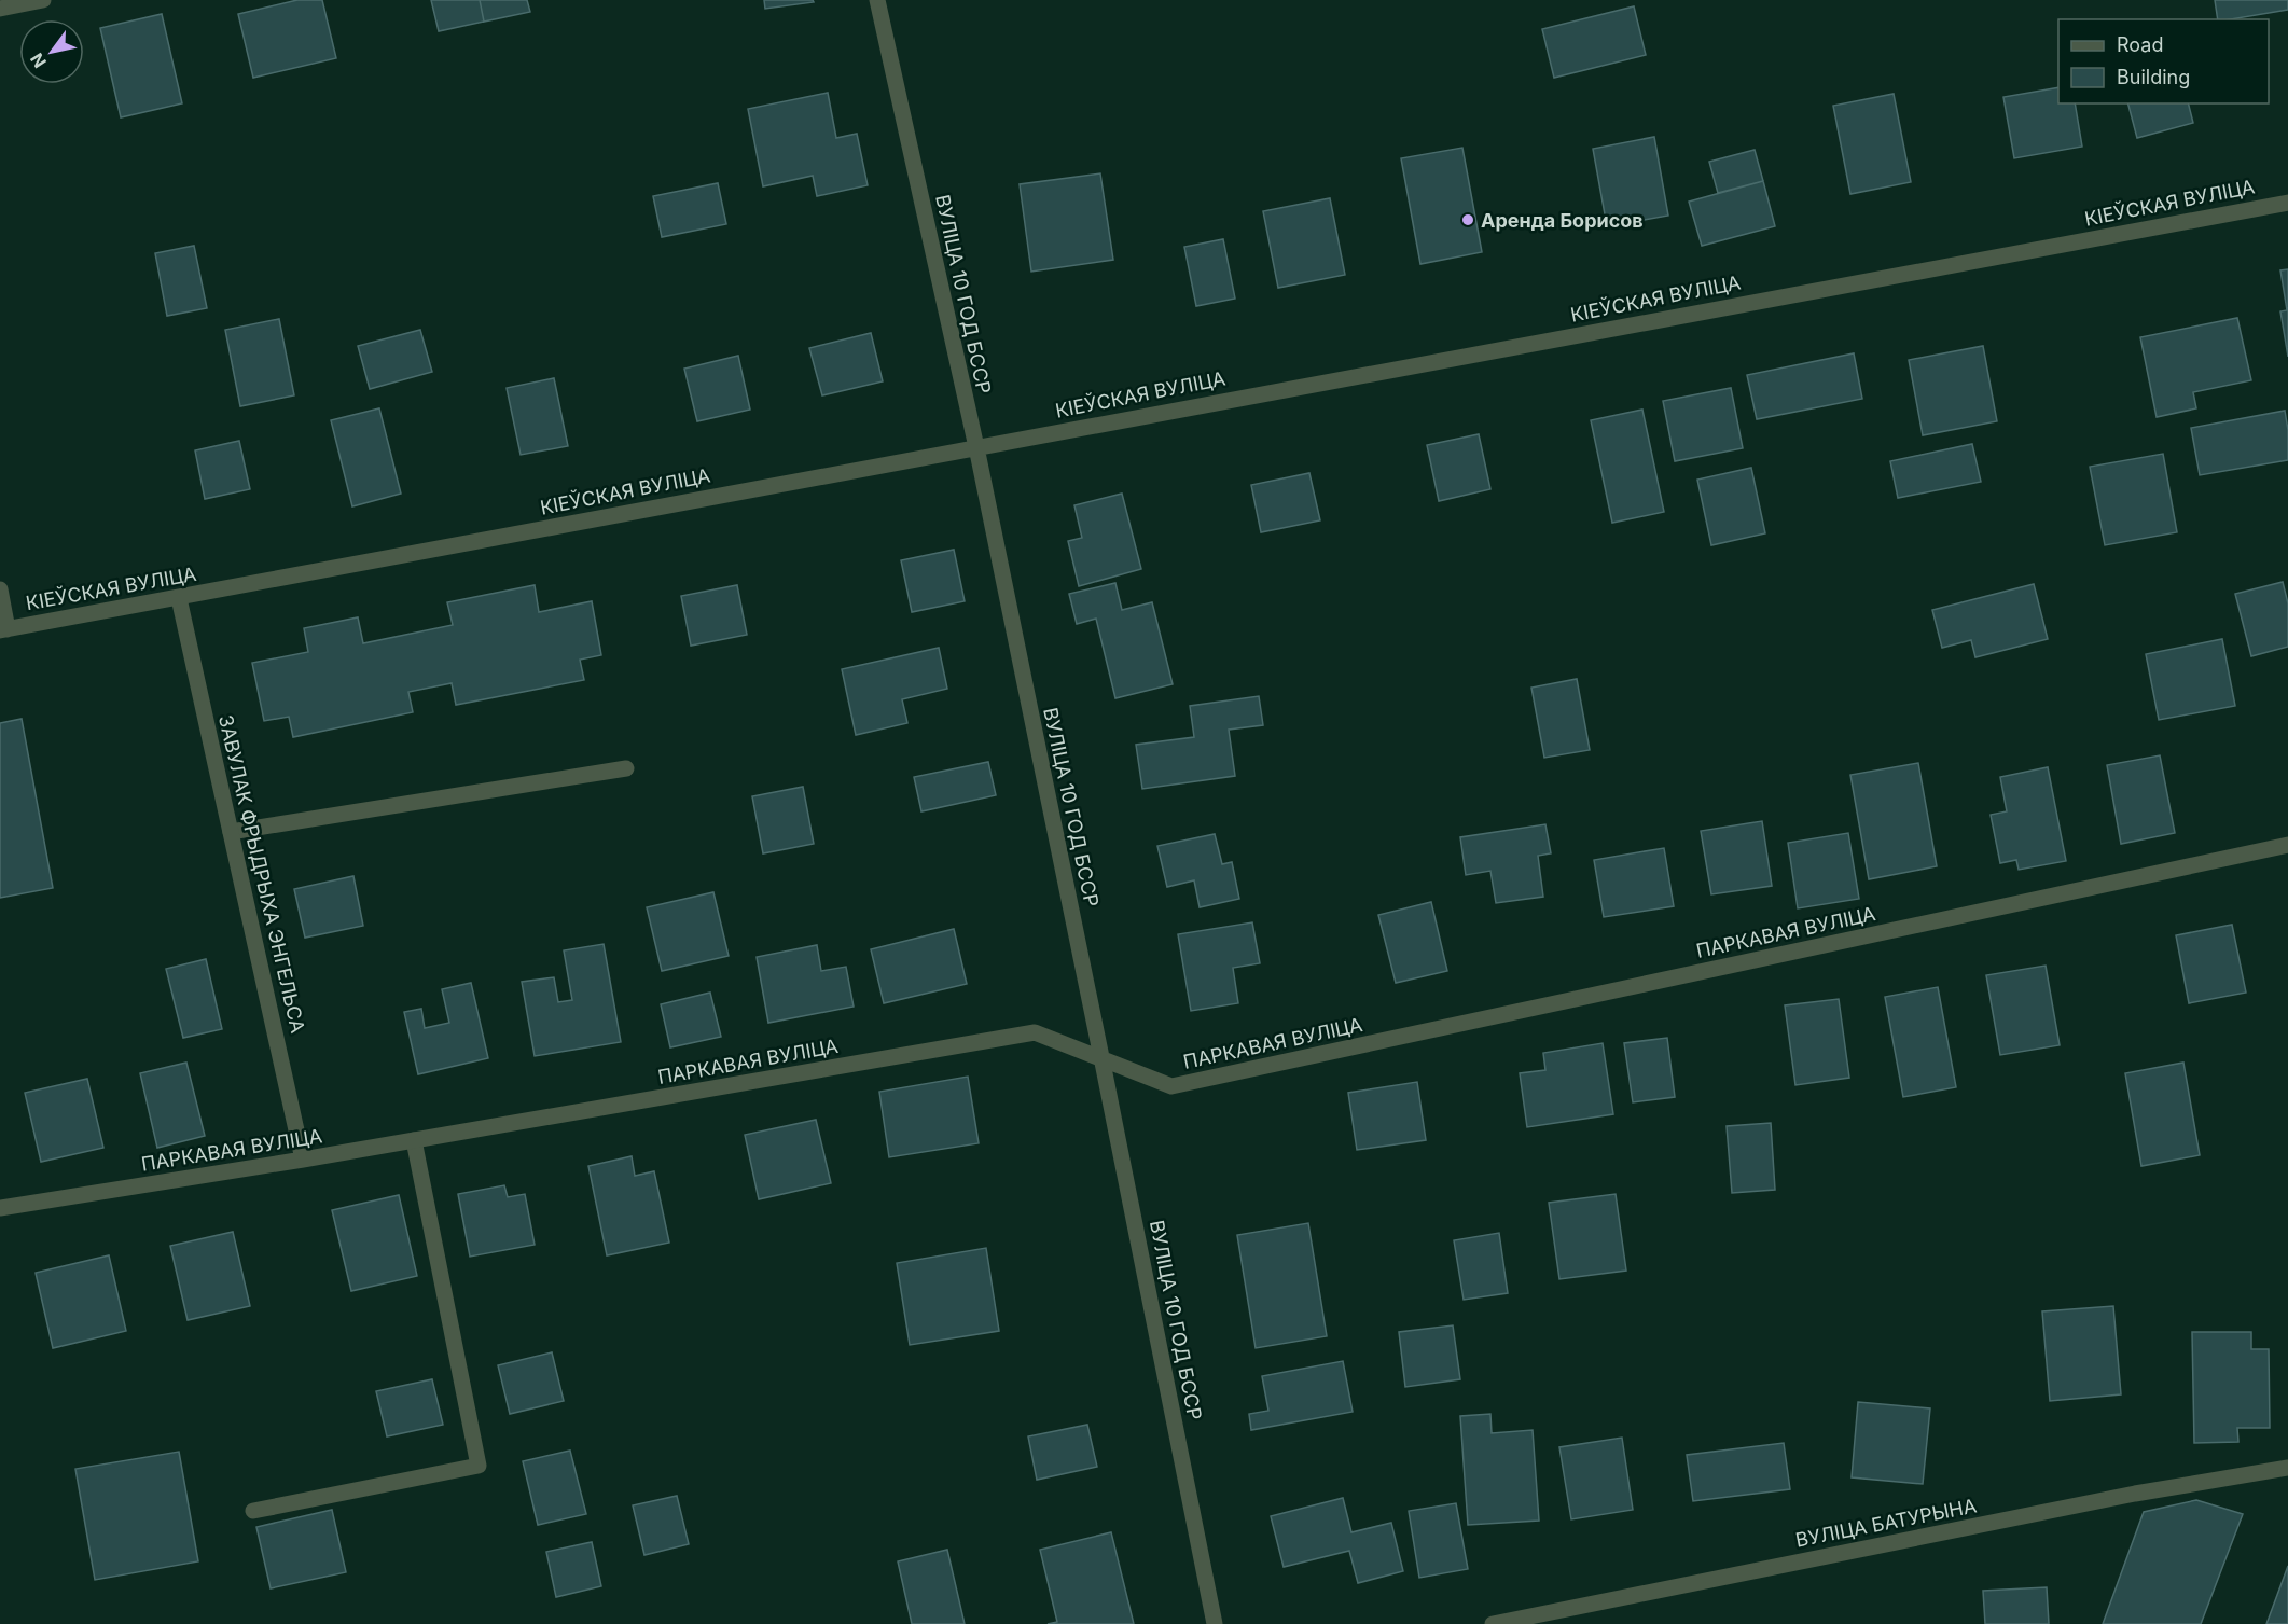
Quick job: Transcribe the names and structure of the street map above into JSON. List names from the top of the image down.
{
  "streets": {
    "street": [
      "КІЕЎСКАЯ ВУЛІЦА",
      "ВУЛІЦА 10 ГОД БССР",
      "ЗАВУЛАК ФРЫДРЫХА ЭНГЕЛЬСА",
      "ПАРКАВАЯ ВУЛІЦА",
      "ВУЛІЦА БАТУРЫНА"
    ]
  },
  "crossings": [
    ["КІЕЎСКАЯ ВУЛІЦА", "ВУЛІЦА 10 ГОД БССР"],
    ["КІЕЎСКАЯ ВУЛІЦА", "ЗАВУЛАК ФРЫДРЫХА ЭНГЕЛЬСА"],
    ["ВУЛІЦА 10 ГОД БССР", "ПАРКАВАЯ ВУЛІЦА"],
    ["ЗАВУЛАК ФРЫДРЫХА ЭНГЕЛЬСА", "ПАРКАВАЯ ВУЛІЦА"]
  ],
  "places": ["Аренда Борисов"],
  "legend": ["Road", "Building"],
  "north": "bottom left"
}
